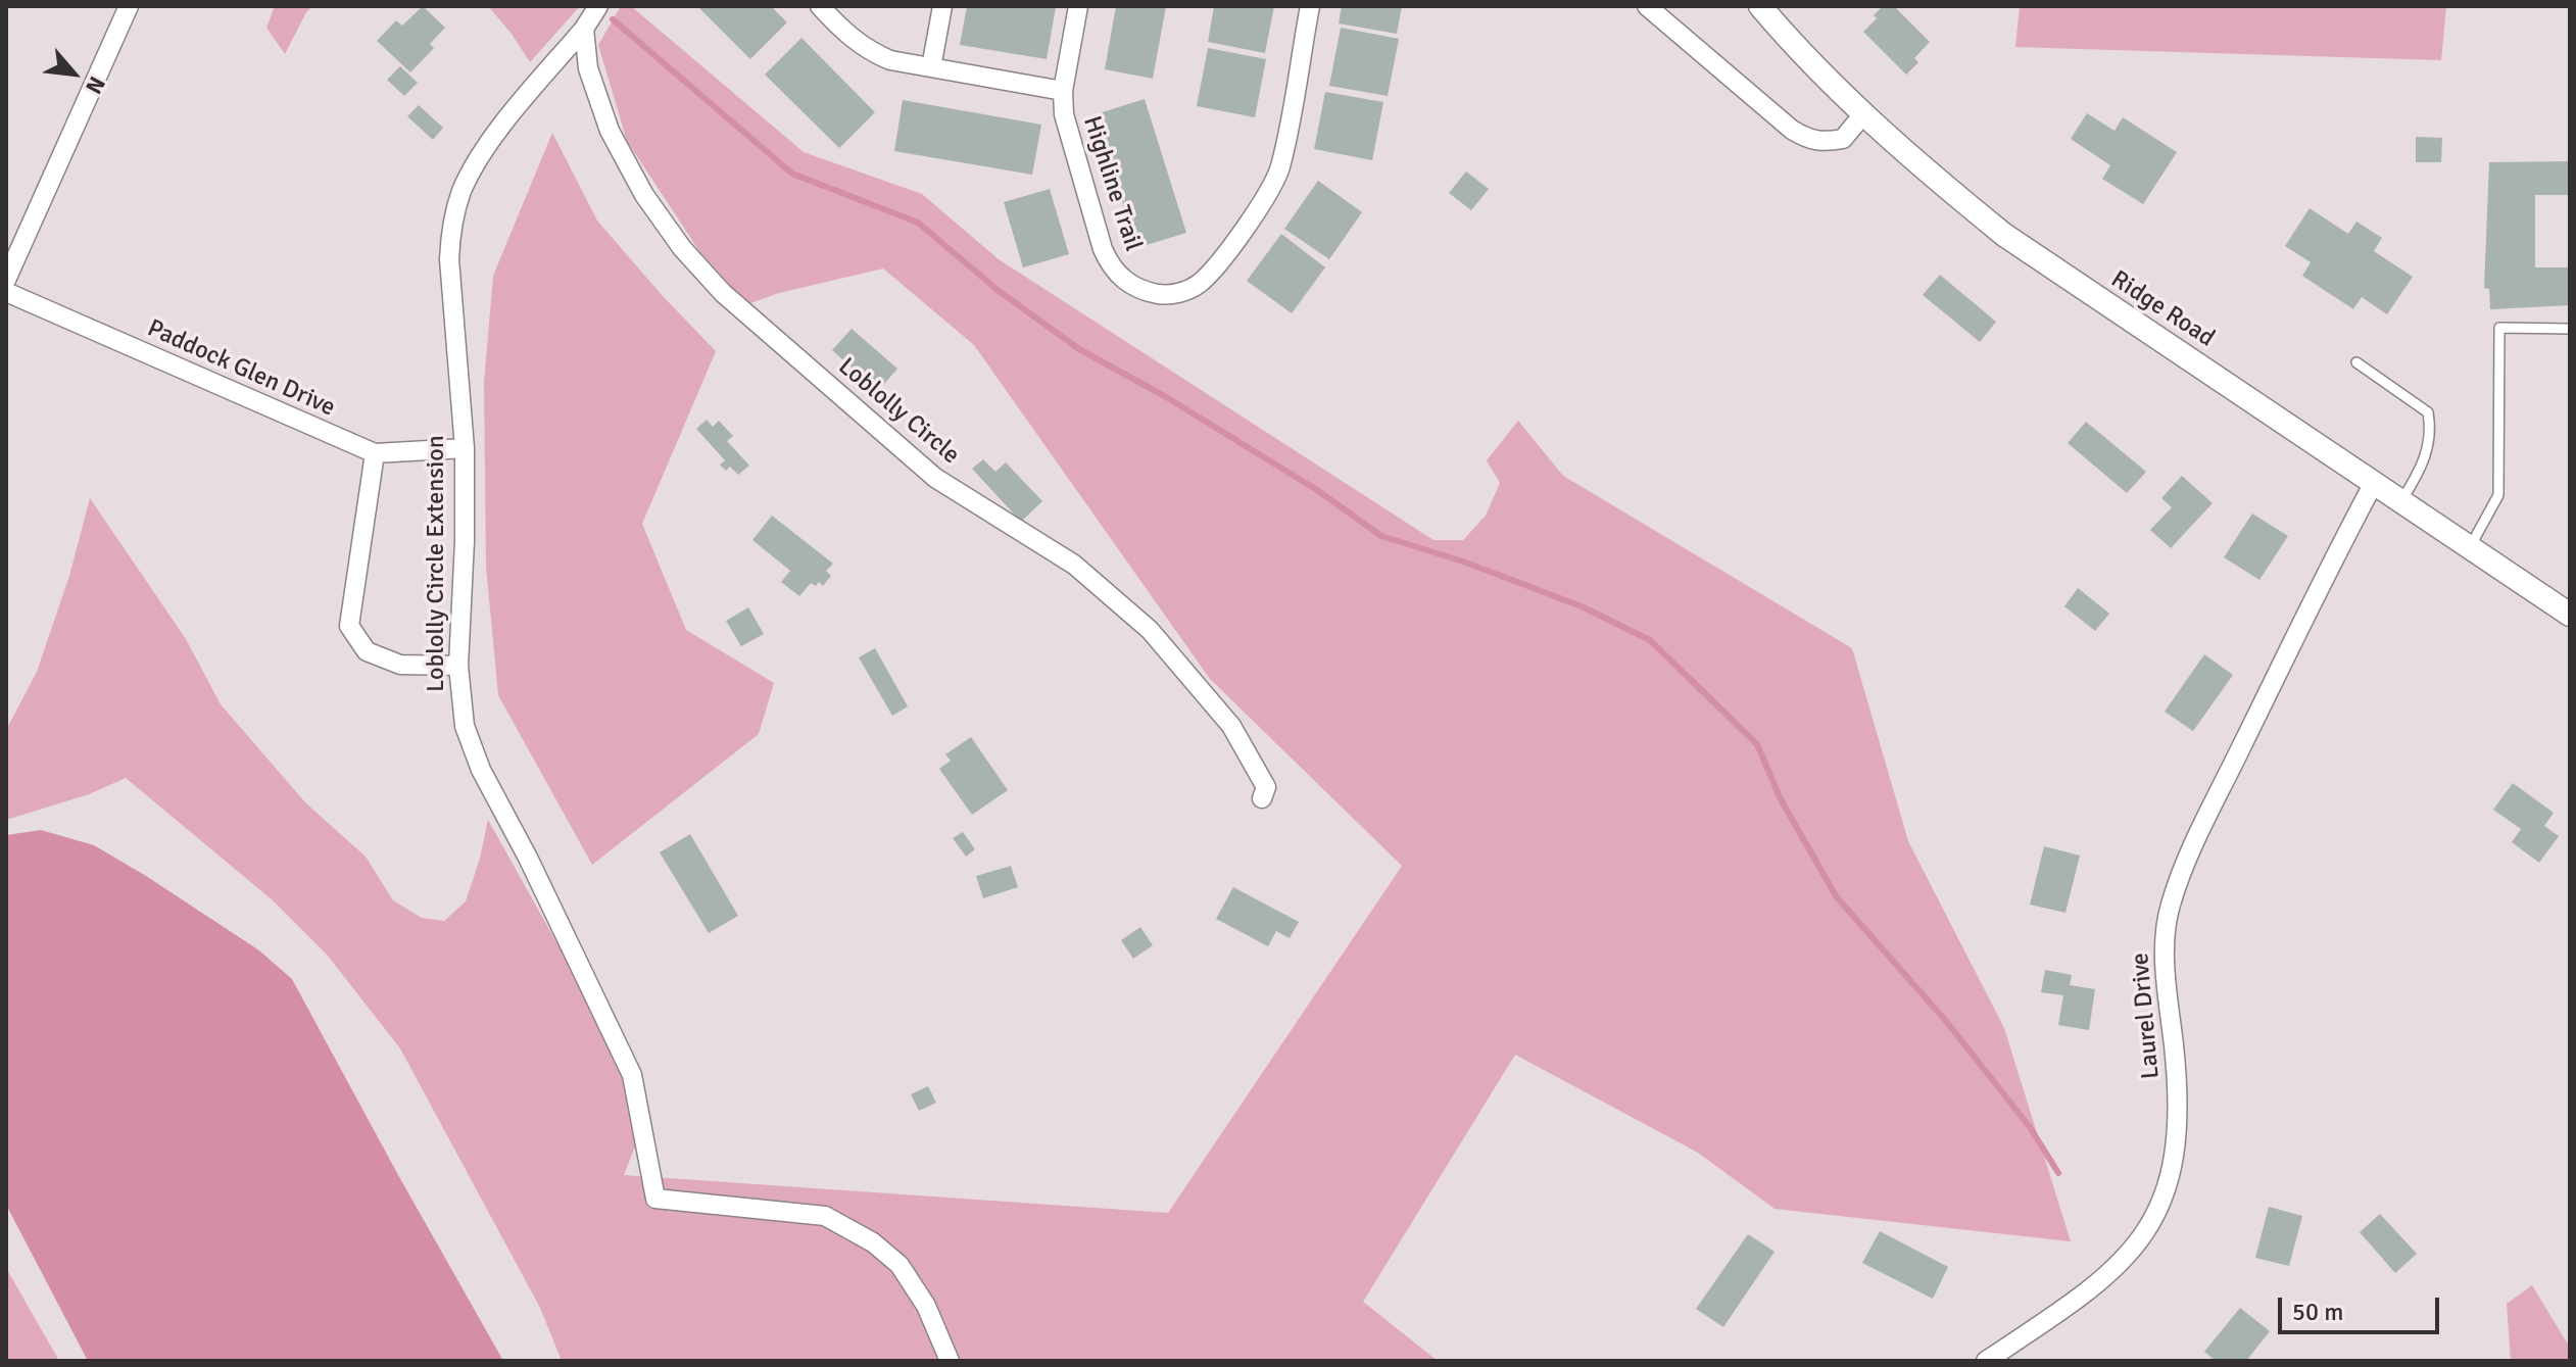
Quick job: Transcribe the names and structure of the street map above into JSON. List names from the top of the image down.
{
  "streets": {
    "street": [
      "Highline Trail",
      "Ridge Road",
      "Paddock Glen Drive",
      "Loblolly Circle",
      "Loblolly Circle Extension",
      "Laurel Drive"
    ]
  },
  "crossings": [
    ["Ridge Road", "Laurel Drive"],
    ["Paddock Glen Drive", "Loblolly Circle Extension"],
    ["Loblolly Circle", "Loblolly Circle Extension"]
  ],
  "scale_bar": "50 m",
  "north": "bottom right"
}
